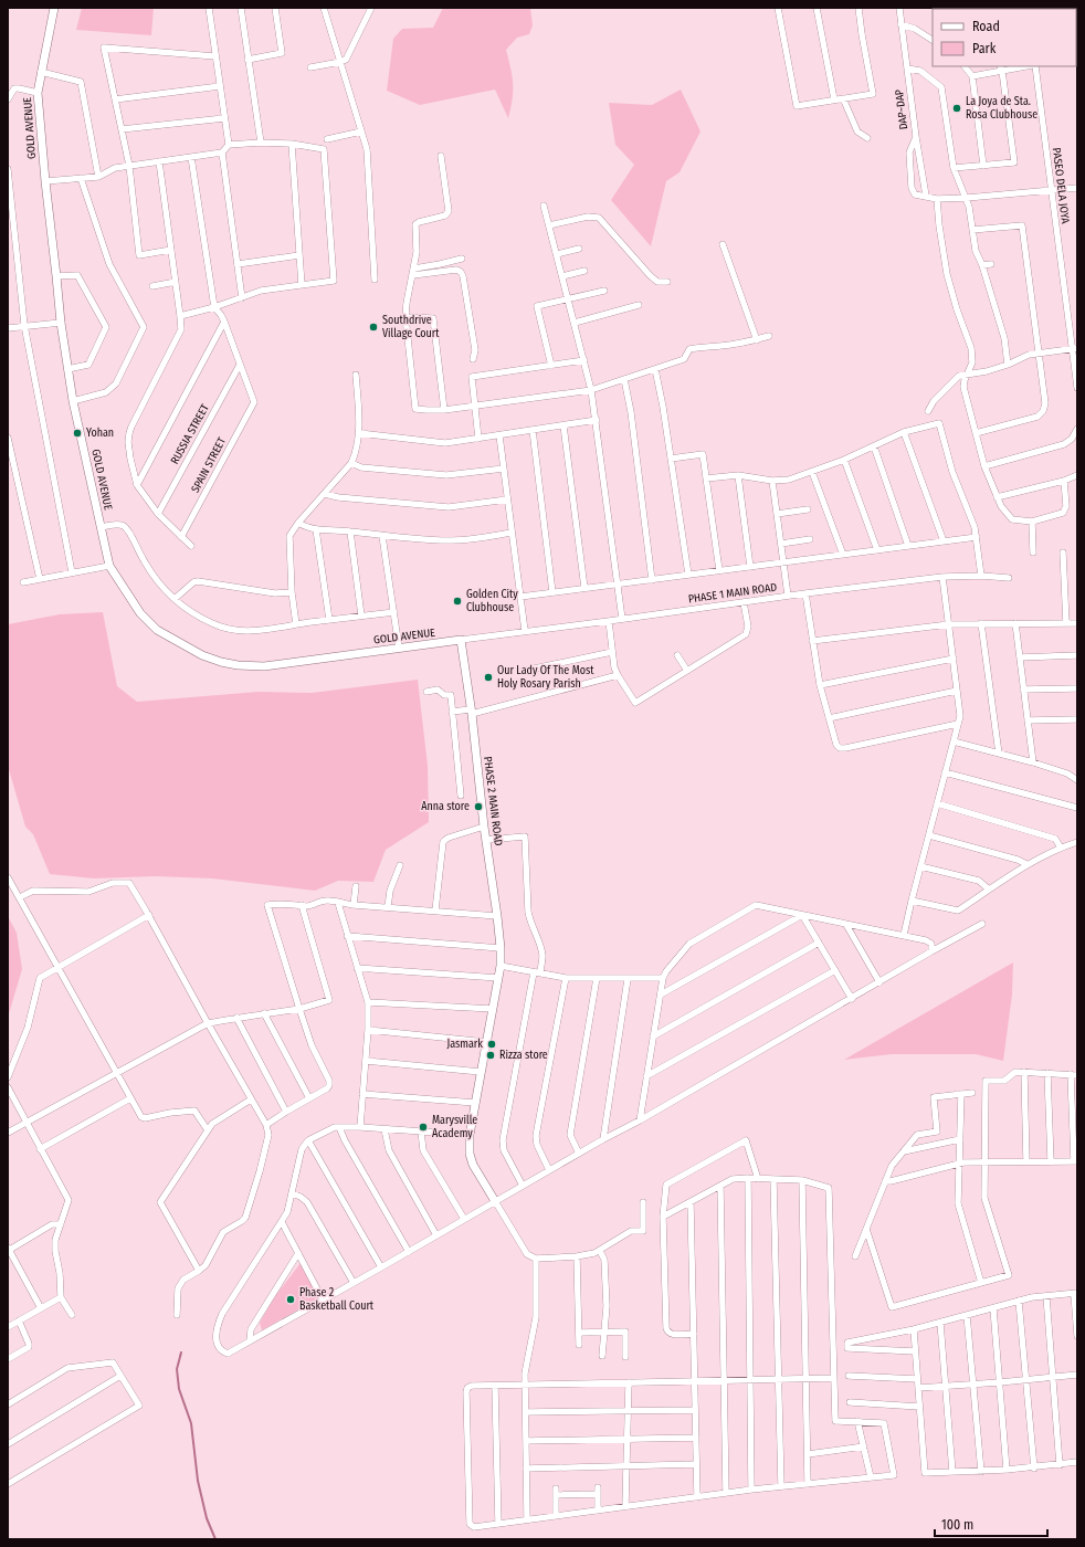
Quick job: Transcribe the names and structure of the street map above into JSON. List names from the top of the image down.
{
  "streets": {
    "street": [
      "DAP~DAP",
      "GOLD AVENUE",
      "PASEO DELA JOYA",
      "RUSSIA STREET",
      "SPAIN STREET",
      "PHASE 1 MAIN ROAD",
      "PHASE 2 MAIN ROAD"
    ]
  },
  "crossings": [
    ["GOLD AVENUE", "PHASE 1 MAIN ROAD"],
    ["GOLD AVENUE", "PHASE 2 MAIN ROAD"],
    ["RUSSIA STREET", "SPAIN STREET"],
    ["PHASE 1 MAIN ROAD", "PHASE 2 MAIN ROAD"]
  ],
  "places": [
    "La Joya de Sta. Rosa Clubhouse",
    "Southdrive Village Court",
    "Yohan",
    "Golden City Clubhouse",
    "Our Lady Of The Most Holy Rosary Parish",
    "Anna store",
    "Jasmark",
    "Rizza store",
    "Marysville Academy",
    "Phase 2 Basketball Court"
  ],
  "legend": ["Road", "Park"],
  "scale_bar": "100 m"
}
